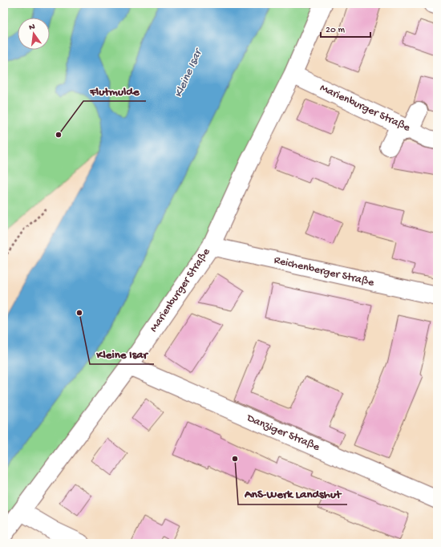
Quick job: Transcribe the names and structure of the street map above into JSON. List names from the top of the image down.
{
  "streets": {
    "street": ["Marienburger Straße", "Reichenberger Straße", "Danziger Straße"]
  },
  "crossings": [
    ["Marienburger Straße", "Reichenberger Straße"],
    ["Marienburger Straße", "Danziger Straße"]
  ],
  "water": ["Kleine Isar"],
  "places": ["Flutmulde", "Kleine Isar", "AnS-Werk Landshut"],
  "scale_bar": "20 m",
  "north": "top"
}
